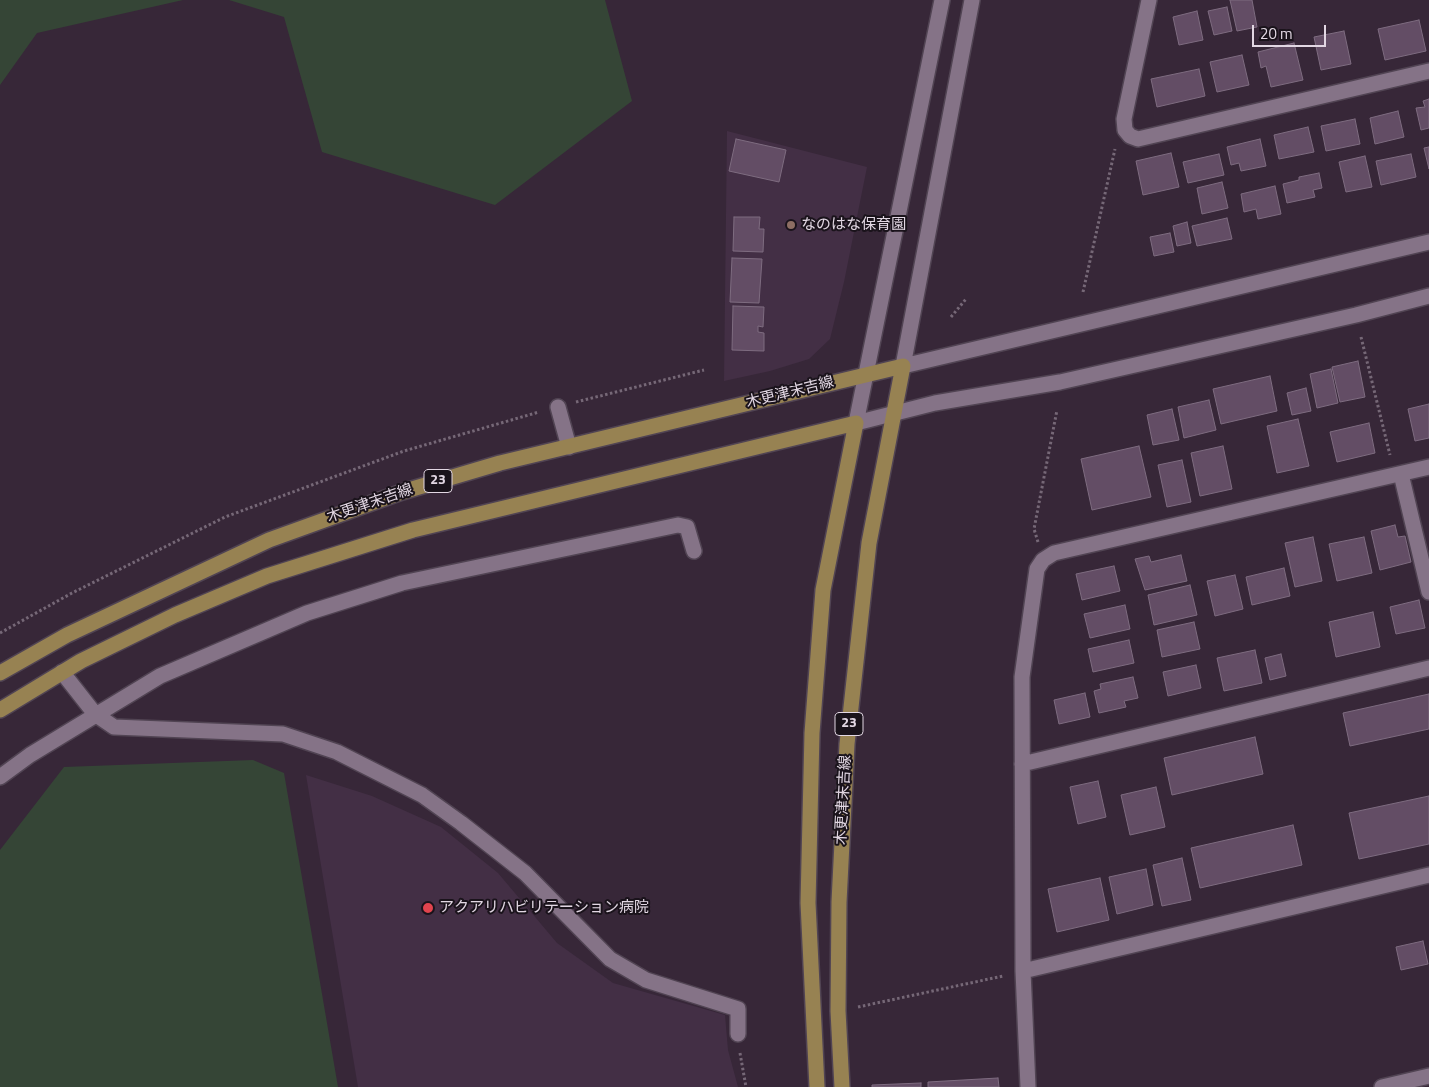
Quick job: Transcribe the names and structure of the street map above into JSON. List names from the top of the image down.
{
  "streets": {
    "main road": ["木更津末吉線", "23"]
  },
  "places": ["なのはな保育園", "アクアリハビリテーション病院"],
  "scale_bar": "20 m"
}
